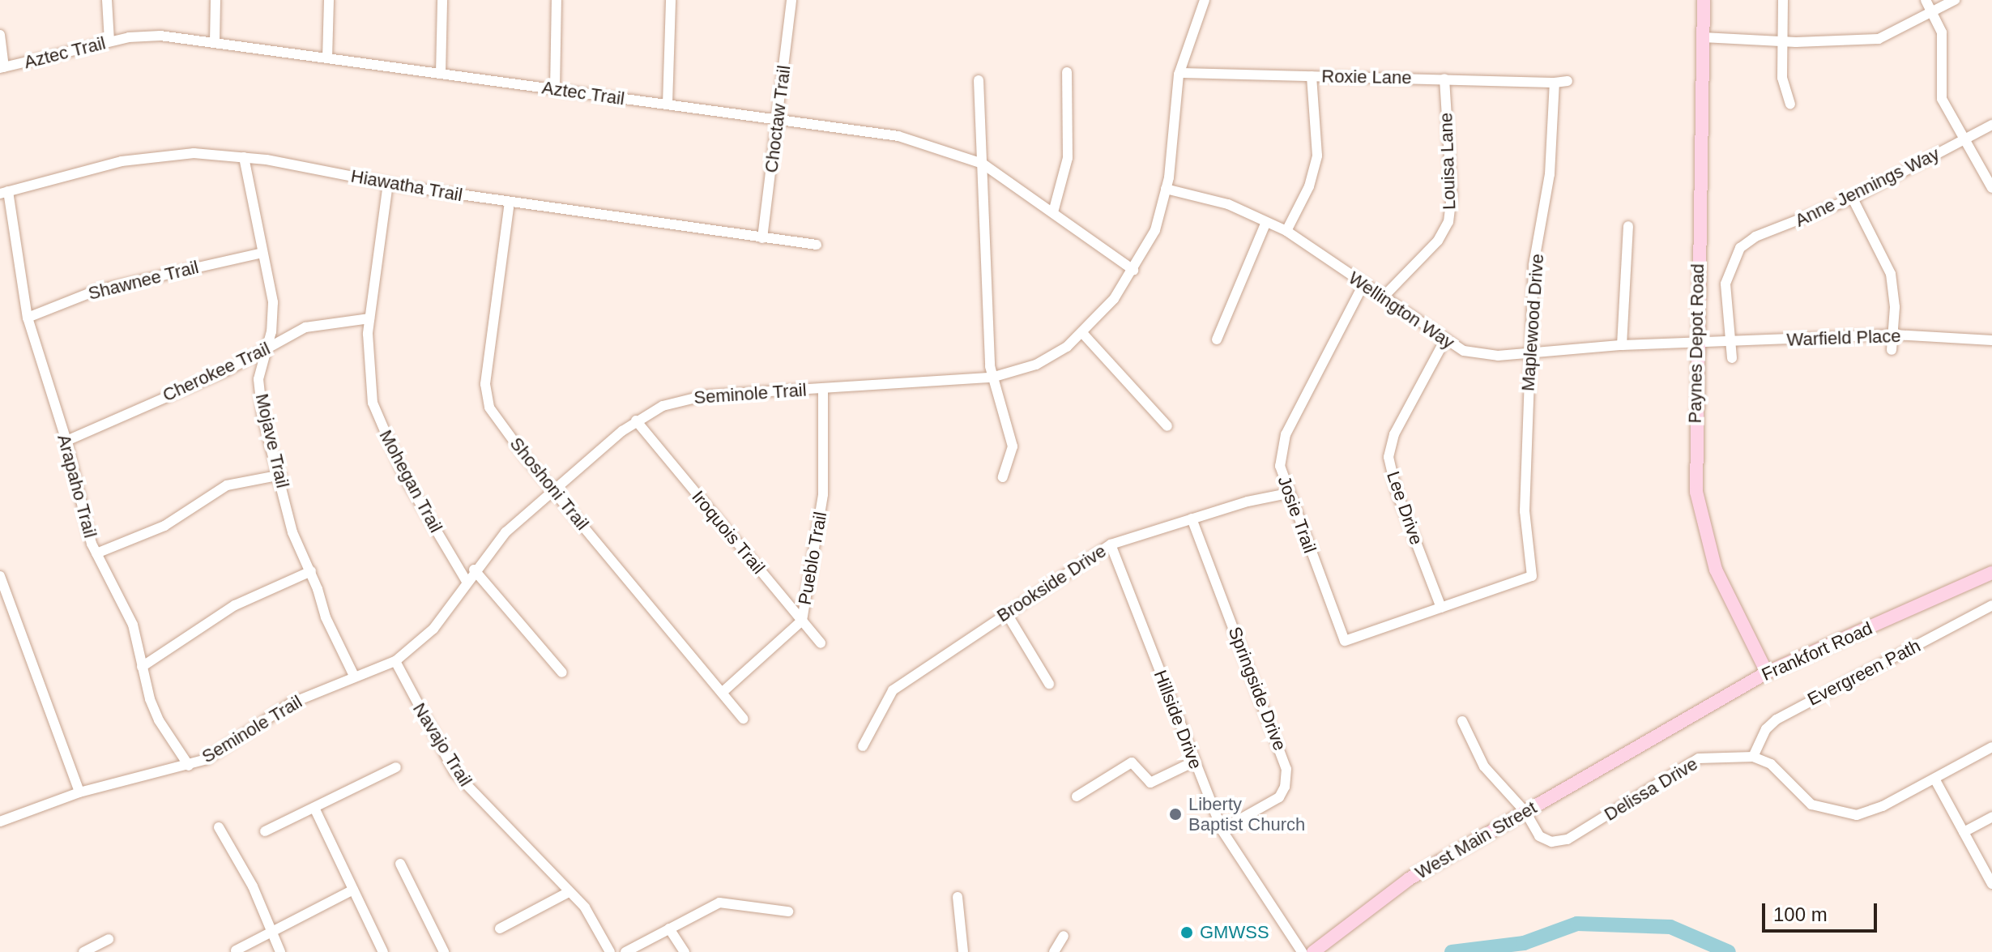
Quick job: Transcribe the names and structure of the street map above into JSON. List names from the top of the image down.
{
  "streets": {
    "main road": ["Paynes Depot Road", "Frankfort Road", "West Main Street"],
    "street": [
      "Aztec Trail",
      "Roxie Lane",
      "Choctaw Trail",
      "Louisa Lane",
      "Hiawatha Trail",
      "Anne Jennings Way",
      "Shawnee Trail",
      "Wellington Way",
      "Maplewood Drive",
      "Warfield Place",
      "Cherokee Trail",
      "Seminole Trail",
      "Mojave Trail",
      "Mohegan Trail",
      "Shoshoni Trail",
      "Arapaho Trail",
      "Lee Drive",
      "Josie Trail",
      "Iroquois Trail",
      "Pueblo Trail",
      "Brookside Drive",
      "Evergreen Path",
      "Springside Drive",
      "Hillside Drive",
      "Navajo Trail",
      "Delissa Drive"
    ]
  },
  "crossings": [
    ["Aztec Trail", "Choctaw Trail"],
    ["Aztec Trail", "Seminole Trail"],
    ["Roxie Lane", "Louisa Lane"],
    ["Roxie Lane", "Maplewood Drive"],
    ["Roxie Lane", "Seminole Trail"],
    ["Choctaw Trail", "Hiawatha Trail"],
    ["Louisa Lane", "Wellington Way"],
    ["Hiawatha Trail", "Mojave Trail"],
    ["Hiawatha Trail", "Mohegan Trail"],
    ["Hiawatha Trail", "Shoshoni Trail"],
    ["Hiawatha Trail", "Arapaho Trail"],
    ["Anne Jennings Way", "Warfield Place"],
    ["Shawnee Trail", "Mojave Trail"],
    ["Shawnee Trail", "Arapaho Trail"],
    ["Wellington Way", "Maplewood Drive"],
    ["Wellington Way", "Warfield Place"],
    ["Wellington Way", "Paynes Depot Road"],
    ["Wellington Way", "Seminole Trail"],
    ["Wellington Way", "Lee Drive"],
    ["Wellington Way", "Josie Trail"],
    ["Maplewood Drive", "Lee Drive"],
    ["Maplewood Drive", "Josie Trail"],
    ["Warfield Place", "Paynes Depot Road"],
    ["Paynes Depot Road", "Frankfort Road"],
    ["Cherokee Trail", "Mojave Trail"],
    ["Cherokee Trail", "Mohegan Trail"],
    ["Cherokee Trail", "Arapaho Trail"],
    ["Seminole Trail", "Mojave Trail"],
    ["Seminole Trail", "Mohegan Trail"],
    ["Seminole Trail", "Shoshoni Trail"],
    ["Seminole Trail", "Arapaho Trail"],
    ["Seminole Trail", "Iroquois Trail"],
    ["Seminole Trail", "Pueblo Trail"],
    ["Seminole Trail", "Navajo Trail"],
    ["Shoshoni Trail", "Pueblo Trail"],
    ["Lee Drive", "Josie Trail"],
    ["Josie Trail", "Brookside Drive"],
    ["Iroquois Trail", "Pueblo Trail"],
    ["Brookside Drive", "Springside Drive"],
    ["Brookside Drive", "Hillside Drive"],
    ["Frankfort Road", "West Main Street"],
    ["Evergreen Path", "Delissa Drive"],
    ["Springside Drive", "Hillside Drive"],
    ["Delissa Drive", "West Main Street"]
  ],
  "places": ["Liberty Baptist Church", "GMWSS"],
  "scale_bar": "100 m"
}
